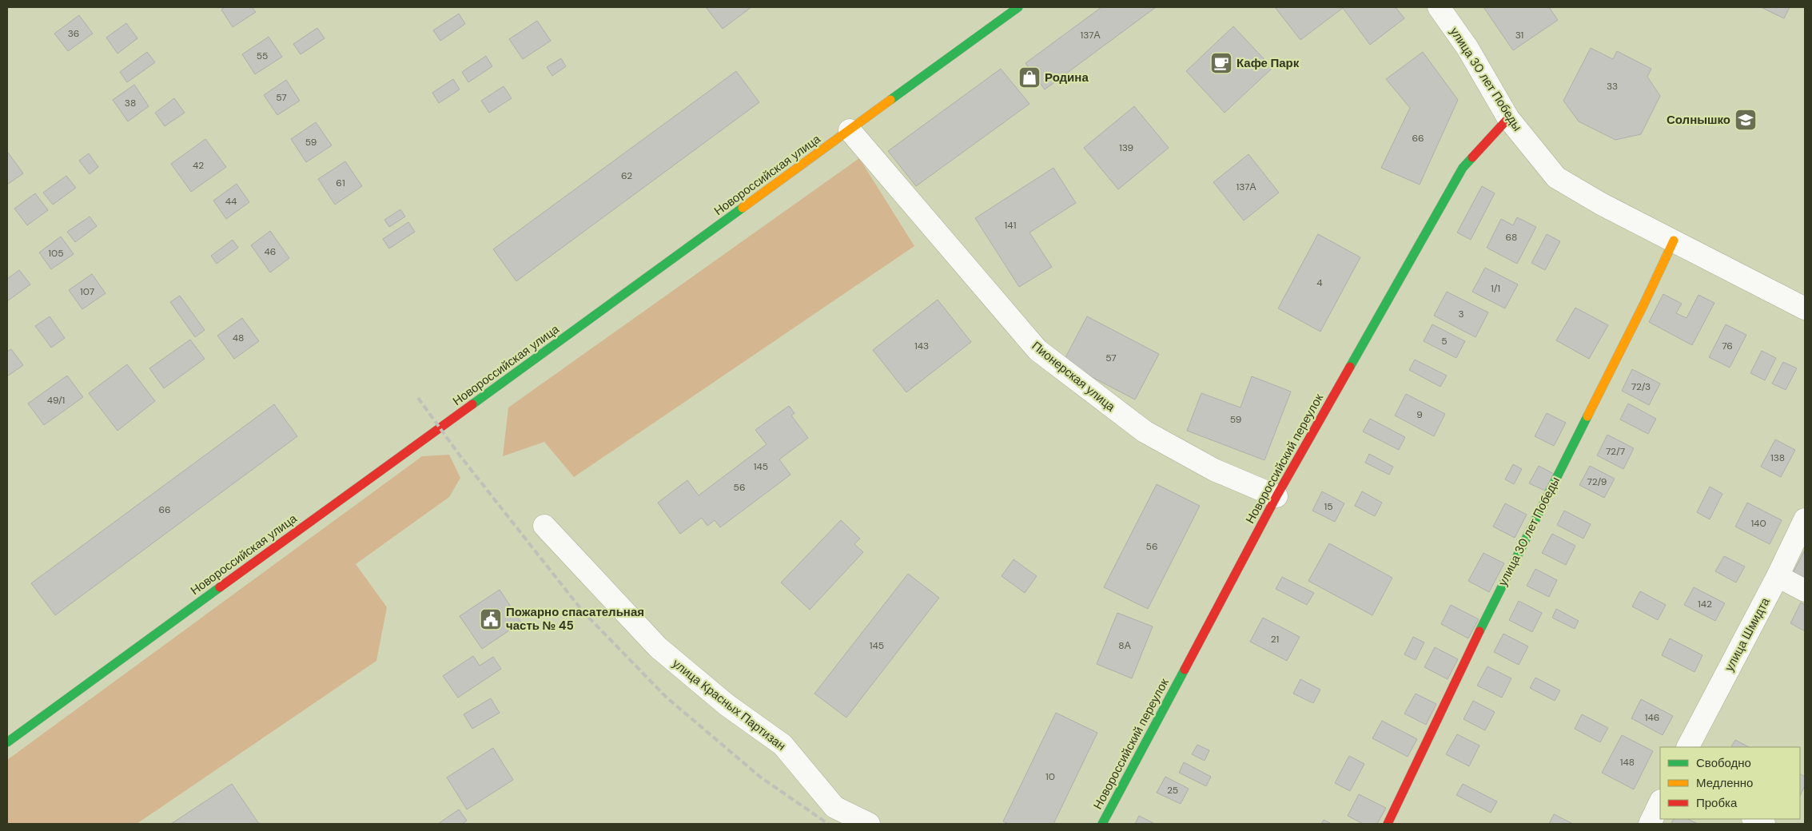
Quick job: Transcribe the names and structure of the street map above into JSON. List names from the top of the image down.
{
  "streets": {
    "street": [
      "улица 30 лет Победы",
      "Новороссийская улица",
      "Пионерская улица",
      "Новороссийский переулок",
      "улица Шмидта",
      "улица Красных Партизан"
    ]
  },
  "crossings": [
    ["улица 30 лет Победы", "Новороссийский переулок"],
    ["Новороссийская улица", "Пионерская улица"],
    ["Пионерская улица", "Новороссийский переулок"]
  ],
  "places": {
    "cafe": ["Кафе Парк"],
    "shop": ["Родина"],
    "school or university": ["Солнышко"],
    "public building": ["Пожарно спасательная часть № 45"]
  },
  "house_numbers": [
    "36",
    "137А",
    "31",
    "55",
    "33",
    "57",
    "38",
    "66",
    "59",
    "139",
    "42",
    "62",
    "61",
    "137А",
    "44",
    "141",
    "68",
    "46",
    "105",
    "4",
    "1/1",
    "107",
    "3",
    "48",
    "5",
    "143",
    "76",
    "57",
    "72/3",
    "49/1",
    "9",
    "59",
    "72/7",
    "138",
    "145",
    "72/9",
    "56",
    "15",
    "66",
    "140",
    "56",
    "142",
    "21",
    "145",
    "8А",
    "146",
    "148",
    "10",
    "25"
  ],
  "legend": ["Свободно", "Медленно", "Пробка"]
}
